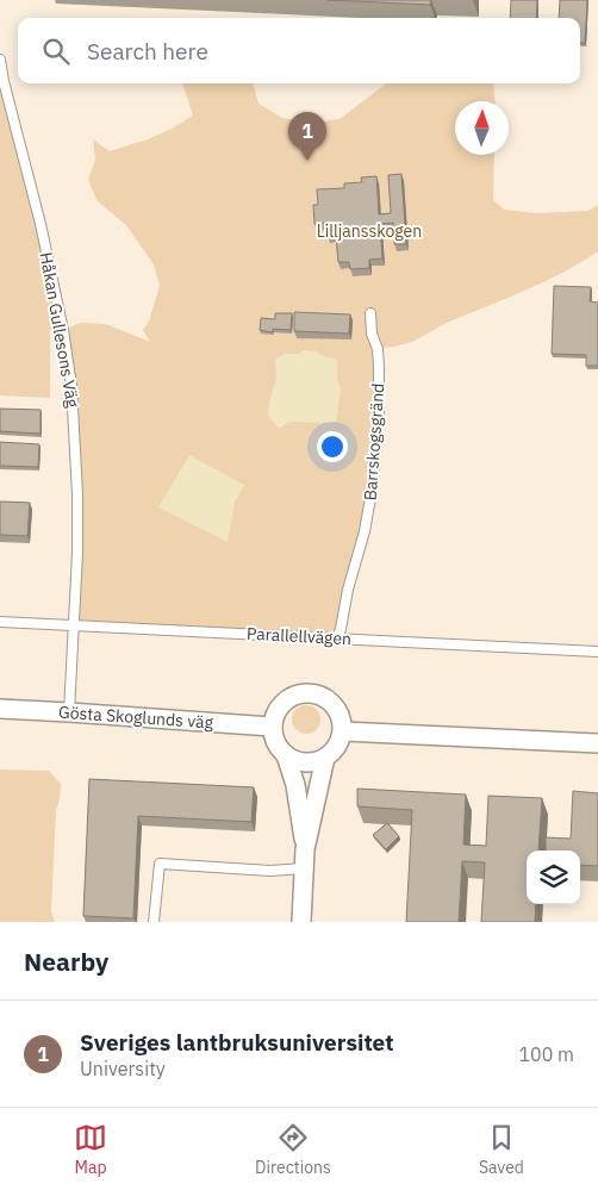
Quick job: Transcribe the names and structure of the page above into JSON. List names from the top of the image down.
{
  "streets": {
    "street": ["Gösta Skoglunds väg"],
    "lane": ["Håkan Gullesons Väg", "Barrskogsgränd", "Parallellvägen"]
  },
  "crossings": [
    ["Håkan Gullesons Väg", "Parallellvägen"],
    ["Håkan Gullesons Väg", "Gösta Skoglunds väg"],
    ["Barrskogsgränd", "Parallellvägen"]
  ],
  "parks": ["Lilljansskogen"],
  "north": "top",
  "page": {
    "search": "Search here",
    "pins": "1",
    "heading": "Nearby",
    "list": [
      {
        "mark": "1",
        "name": "Sveriges lantbruksuniversitet",
        "note": "University",
        "value": "100 m"
      }
    ],
    "nav": ["Map", "Directions", "Saved"]
  }
}
